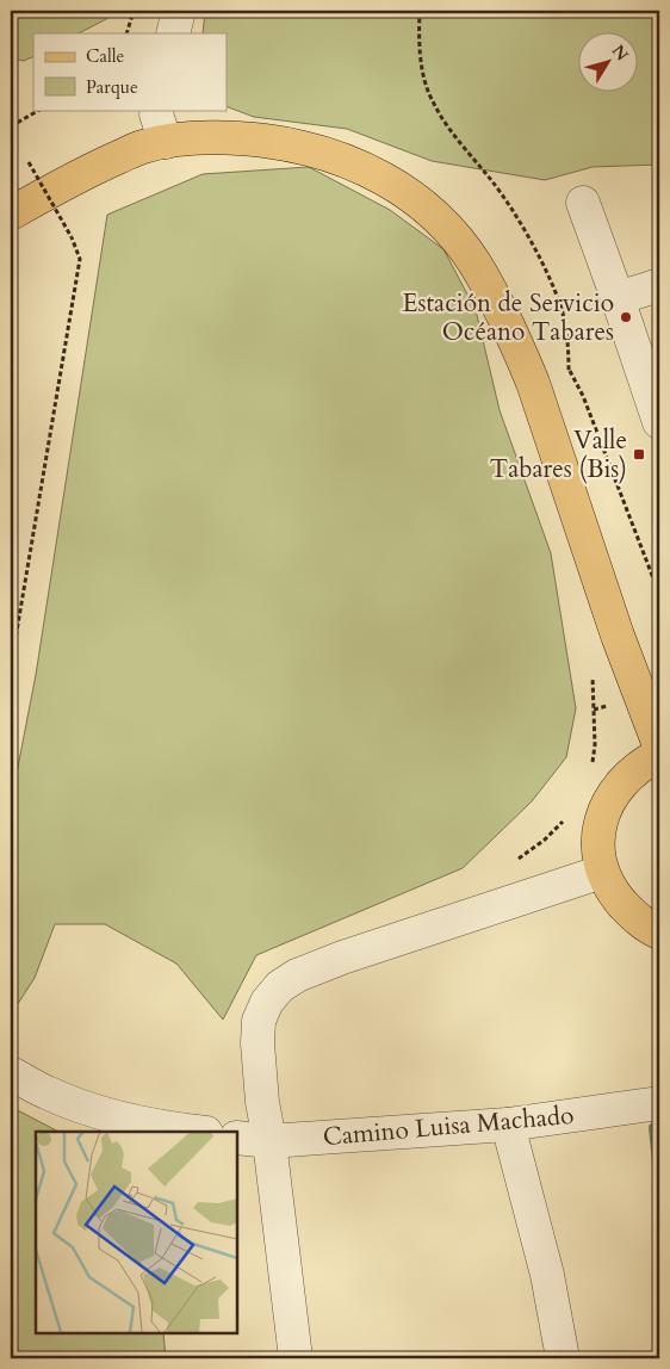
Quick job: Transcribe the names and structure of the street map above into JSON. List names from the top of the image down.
{
  "streets": {
    "street": ["Camino Luisa Machado"]
  },
  "places": {
    "other": ["Estación de Servicio Océano Tabares"],
    "transit": ["Valle Tabares (Bis)"]
  },
  "legend": ["Calle", "Parque"],
  "north": "top right"
}
